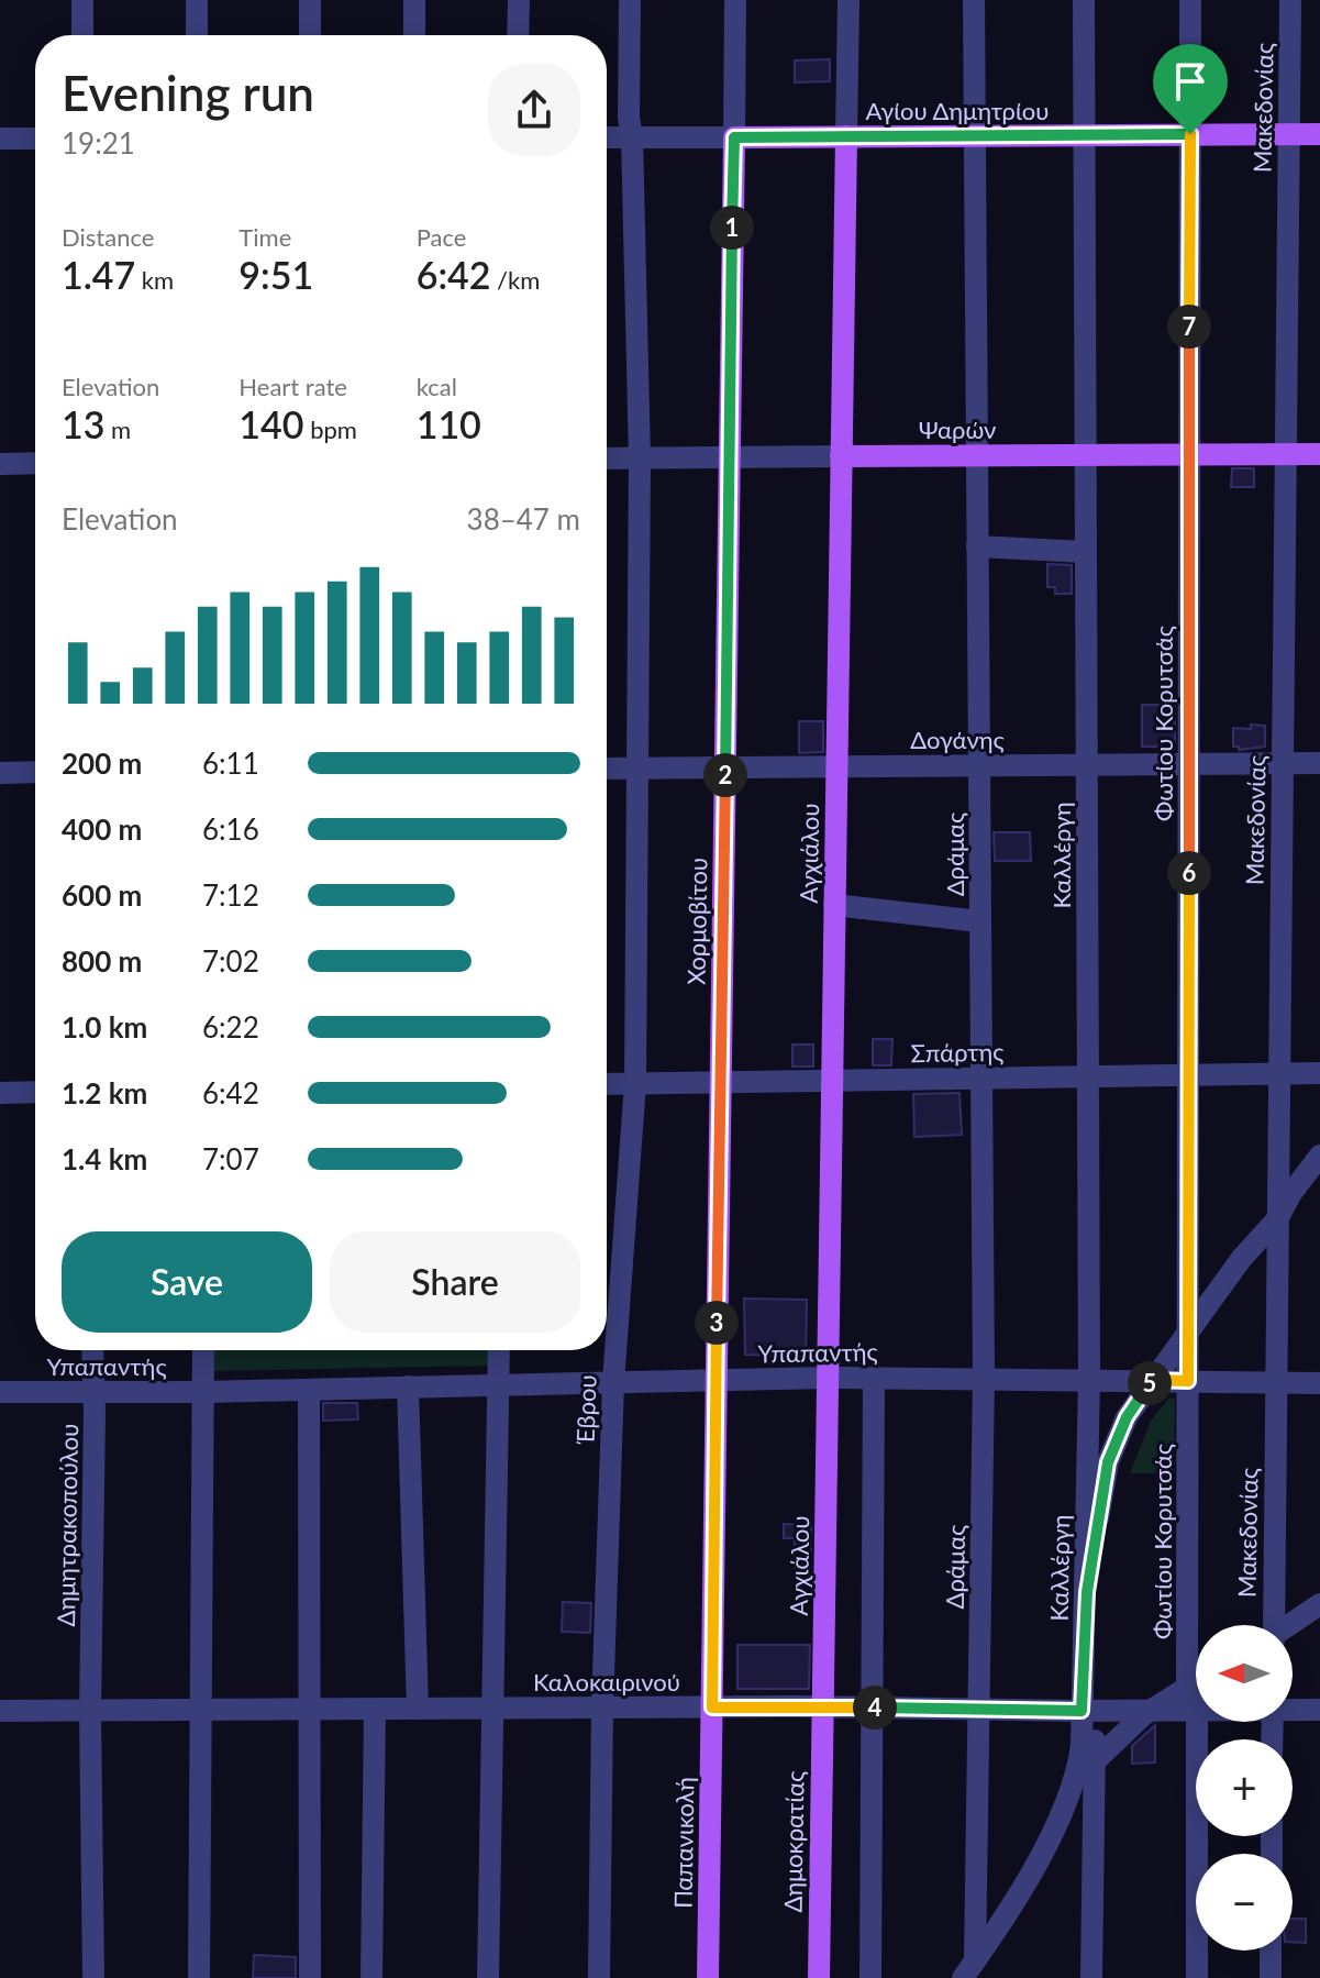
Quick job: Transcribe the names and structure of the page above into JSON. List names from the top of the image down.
{
  "streets": {
    "main road": [
      "Αγίου Δημητρίου",
      "Ψαρών",
      "Αγχιάλου",
      "Χορμοβίτου",
      "Δημοκρατίας",
      "Παπανικολή"
    ],
    "street": [
      "Μακεδονίας",
      "Φωτίου Κορυτσάς",
      "Δογάνης",
      "Δράμας",
      "Καλλέργη",
      "Σπάρτης",
      "Υπαπαντής",
      "Έβρου",
      "Δημητρακοπούλου",
      "Καλοκαιρινού"
    ]
  },
  "crossings": [
    ["Μακεδονίας", "Αγίου Δημητρίου"],
    ["Μακεδονίας", "Ψαρών"],
    ["Μακεδονίας", "Δογάνης"],
    ["Μακεδονίας", "Σπάρτης"],
    ["Μακεδονίας", "Υπαπαντής"],
    ["Αγίου Δημητρίου", "Φωτίου Κορυτσάς"],
    ["Αγίου Δημητρίου", "Αγχιάλου"],
    ["Αγίου Δημητρίου", "Δράμας"],
    ["Αγίου Δημητρίου", "Καλλέργη"],
    ["Αγίου Δημητρίου", "Χορμοβίτου"],
    ["Αγίου Δημητρίου", "Έβρου"],
    ["Ψαρών", "Φωτίου Κορυτσάς"],
    ["Ψαρών", "Αγχιάλου"],
    ["Ψαρών", "Δράμας"],
    ["Ψαρών", "Καλλέργη"],
    ["Ψαρών", "Χορμοβίτου"],
    ["Ψαρών", "Έβρου"],
    ["Φωτίου Κορυτσάς", "Δογάνης"],
    ["Φωτίου Κορυτσάς", "Σπάρτης"],
    ["Φωτίου Κορυτσάς", "Υπαπαντής"],
    ["Δογάνης", "Αγχιάλου"],
    ["Δογάνης", "Δράμας"],
    ["Δογάνης", "Καλλέργη"],
    ["Δογάνης", "Χορμοβίτου"],
    ["Δογάνης", "Έβρου"],
    ["Αγχιάλου", "Σπάρτης"],
    ["Αγχιάλου", "Υπαπαντής"],
    ["Αγχιάλου", "Καλοκαιρινού"],
    ["Αγχιάλου", "Δημοκρατίας"],
    ["Δράμας", "Σπάρτης"],
    ["Δράμας", "Υπαπαντής"],
    ["Δράμας", "Καλοκαιρινού"],
    ["Καλλέργη", "Σπάρτης"],
    ["Καλλέργη", "Υπαπαντής"],
    ["Καλλέργη", "Καλοκαιρινού"],
    ["Χορμοβίτου", "Σπάρτης"],
    ["Χορμοβίτου", "Υπαπαντής"],
    ["Χορμοβίτου", "Καλοκαιρινού"],
    ["Χορμοβίτου", "Παπανικολή"],
    ["Σπάρτης", "Έβρου"],
    ["Υπαπαντής", "Έβρου"],
    ["Υπαπαντής", "Δημητρακοπούλου"],
    ["Έβρου", "Καλοκαιρινού"],
    ["Δημητρακοπούλου", "Καλοκαιρινού"],
    ["Καλοκαιρινού", "Δημοκρατίας"],
    ["Καλοκαιρινού", "Παπανικολή"]
  ],
  "north": "left",
  "page": {
    "heading": ["Evening run", "19:21"],
    "stats": [
      ["Distance", "1.47 km"],
      ["Time", "9:51"],
      ["Pace", "6:42 /km"],
      ["Elevation", "13 m"],
      ["Heart rate", "140 bpm"],
      ["kcal", "110"]
    ],
    "pins": [
      "1",
      "7",
      "2",
      "6",
      "3",
      "5",
      "4"
    ],
    "chart": ["Elevation", "38–47 m"],
    "list": [
      {
        "name": "200 m",
        "note": "6:11"
      },
      {
        "name": "400 m",
        "note": "6:16"
      },
      {
        "name": "600 m",
        "note": "7:12"
      },
      {
        "name": "800 m",
        "note": "7:02"
      },
      {
        "name": "1.0 km",
        "note": "6:22"
      },
      {
        "name": "1.2 km",
        "note": "6:42"
      },
      {
        "name": "1.4 km",
        "note": "7:07"
      }
    ],
    "buttons": ["Save", "Share"],
    "map_buttons": ["+", "−"]
  }
}
